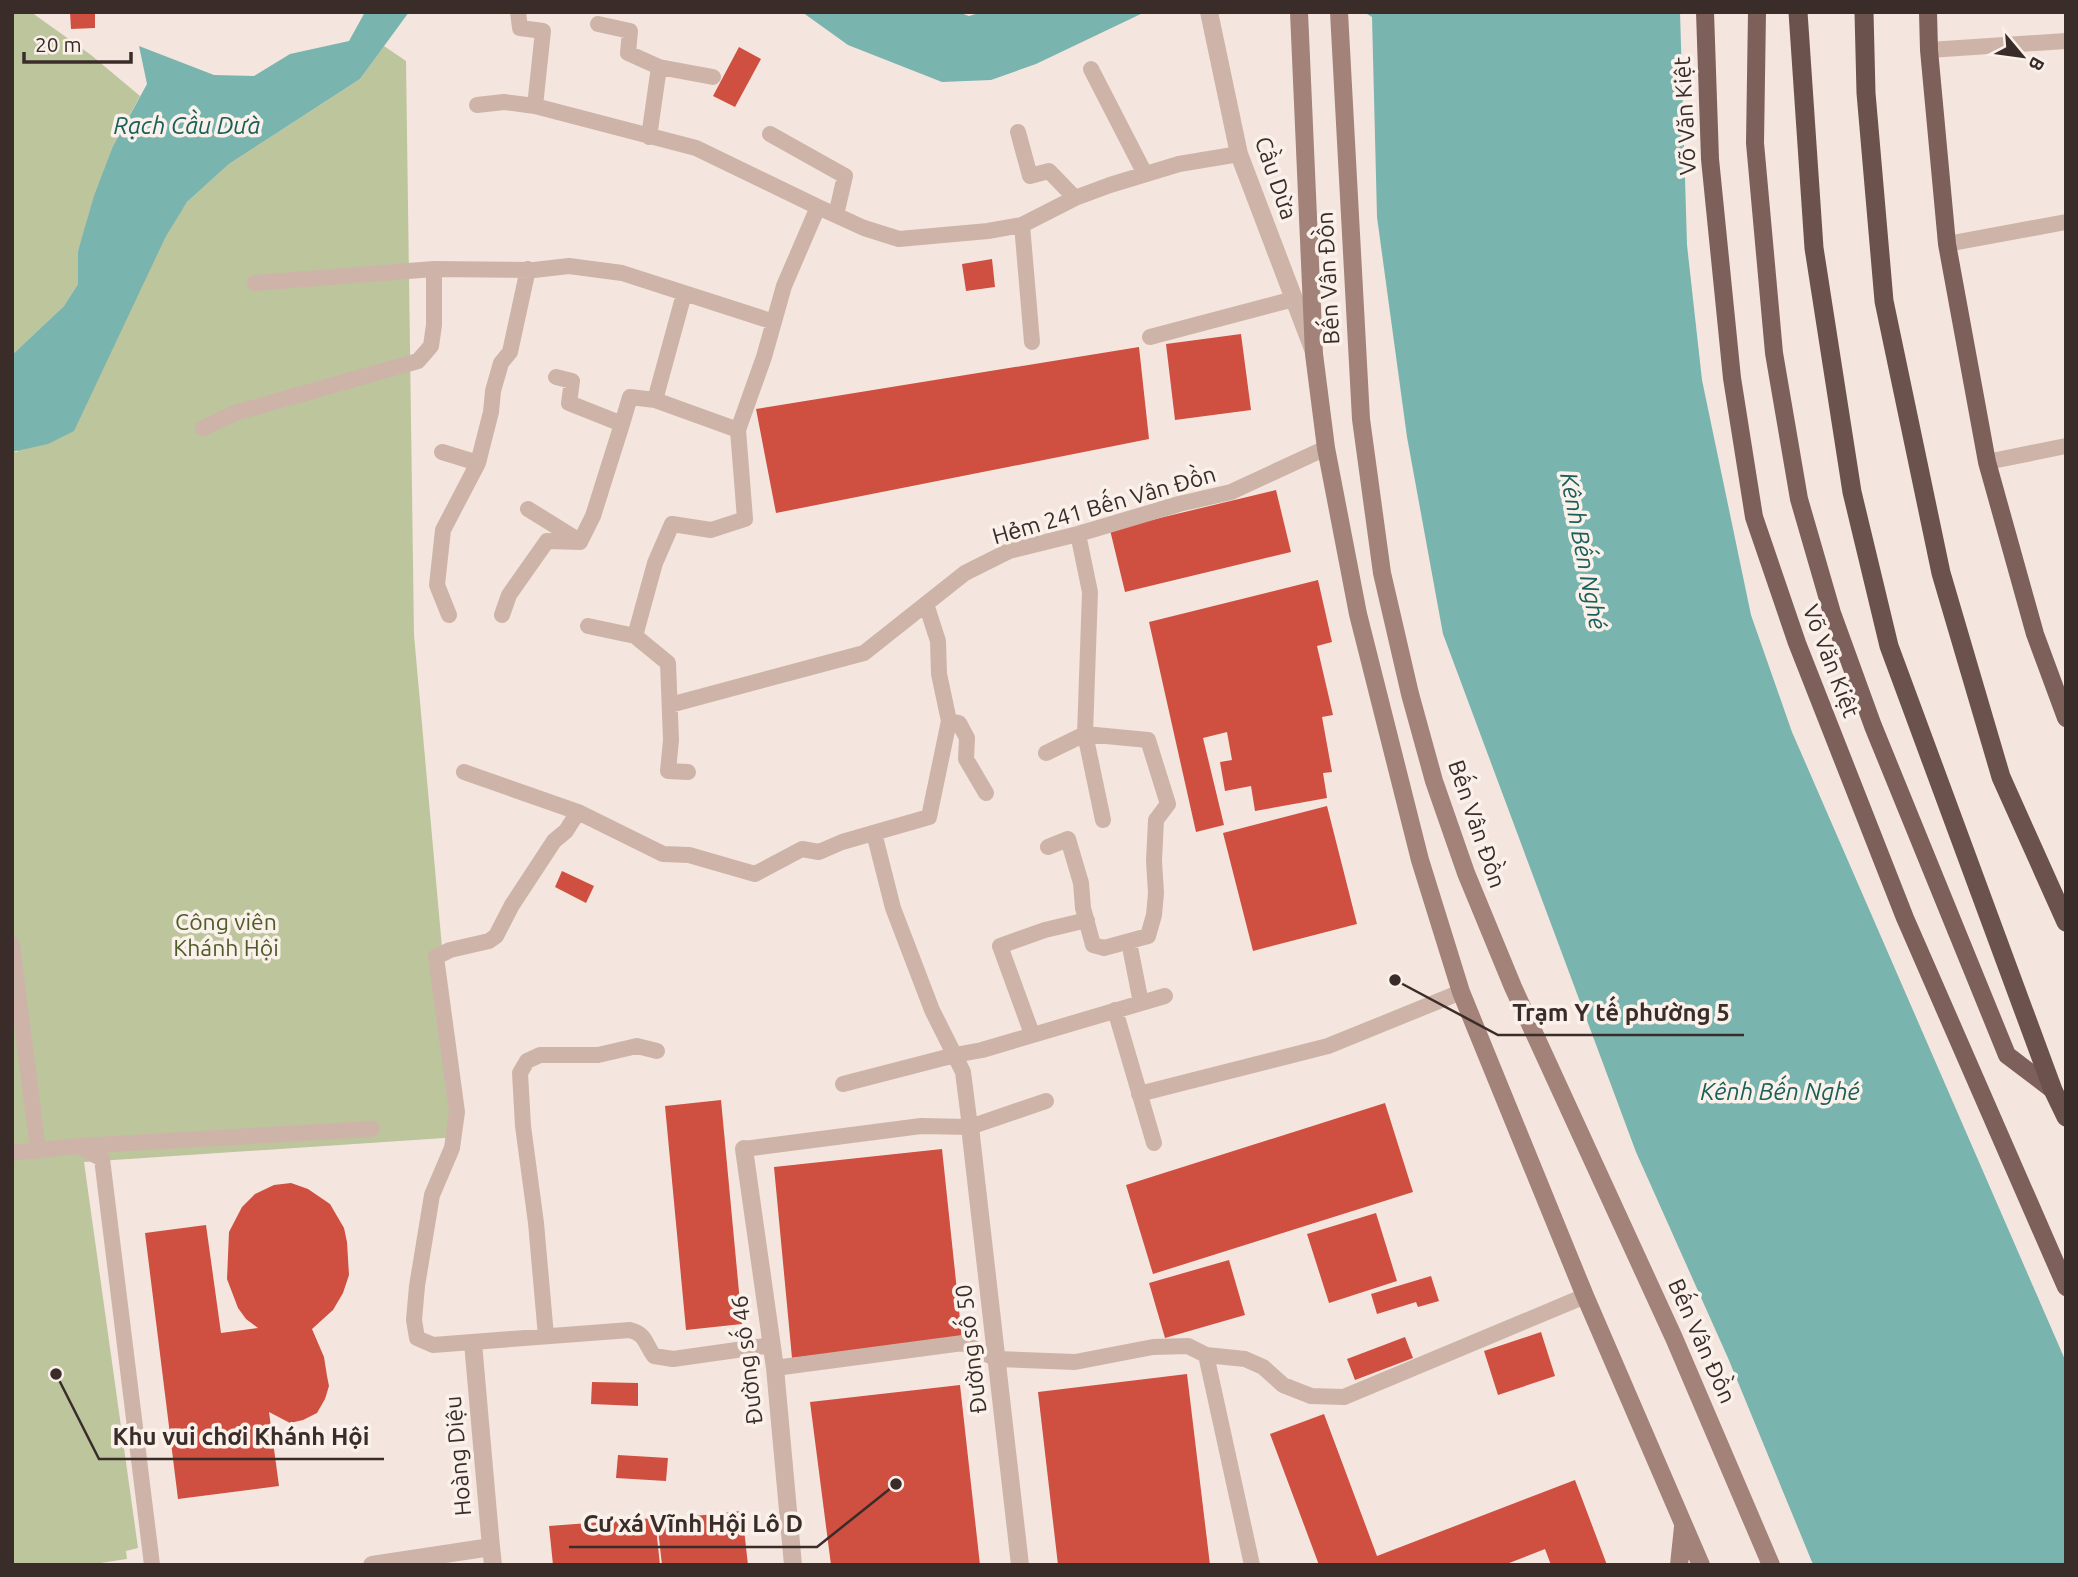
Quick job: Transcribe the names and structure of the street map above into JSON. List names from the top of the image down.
{
  "streets": {
    "main road": ["Võ Văn Kiệt", "Bến Vân Đồn"],
    "street": [
      "Cầu Dừa",
      "Đường số 50",
      "Đường số 46",
      "Hoàng Diệu"
    ],
    "lane": ["Hẻm 241 Bến Vân Đồn"]
  },
  "crossings": [
    ["Cầu Dừa", "Bến Vân Đồn"],
    ["Bến Vân Đồn", "Hẻm 241 Bến Vân Đồn"]
  ],
  "water": ["Rạch Cầu Dừa", "Kênh Bến Nghé"],
  "parks": ["Công viên Khánh Hội"],
  "places": ["Trạm Y tế phường 5", "Khu vui chơi Khánh Hội", "Cư xá Vĩnh Hội Lô D"],
  "scale_bar": "20 m",
  "north": "bottom right"
}
